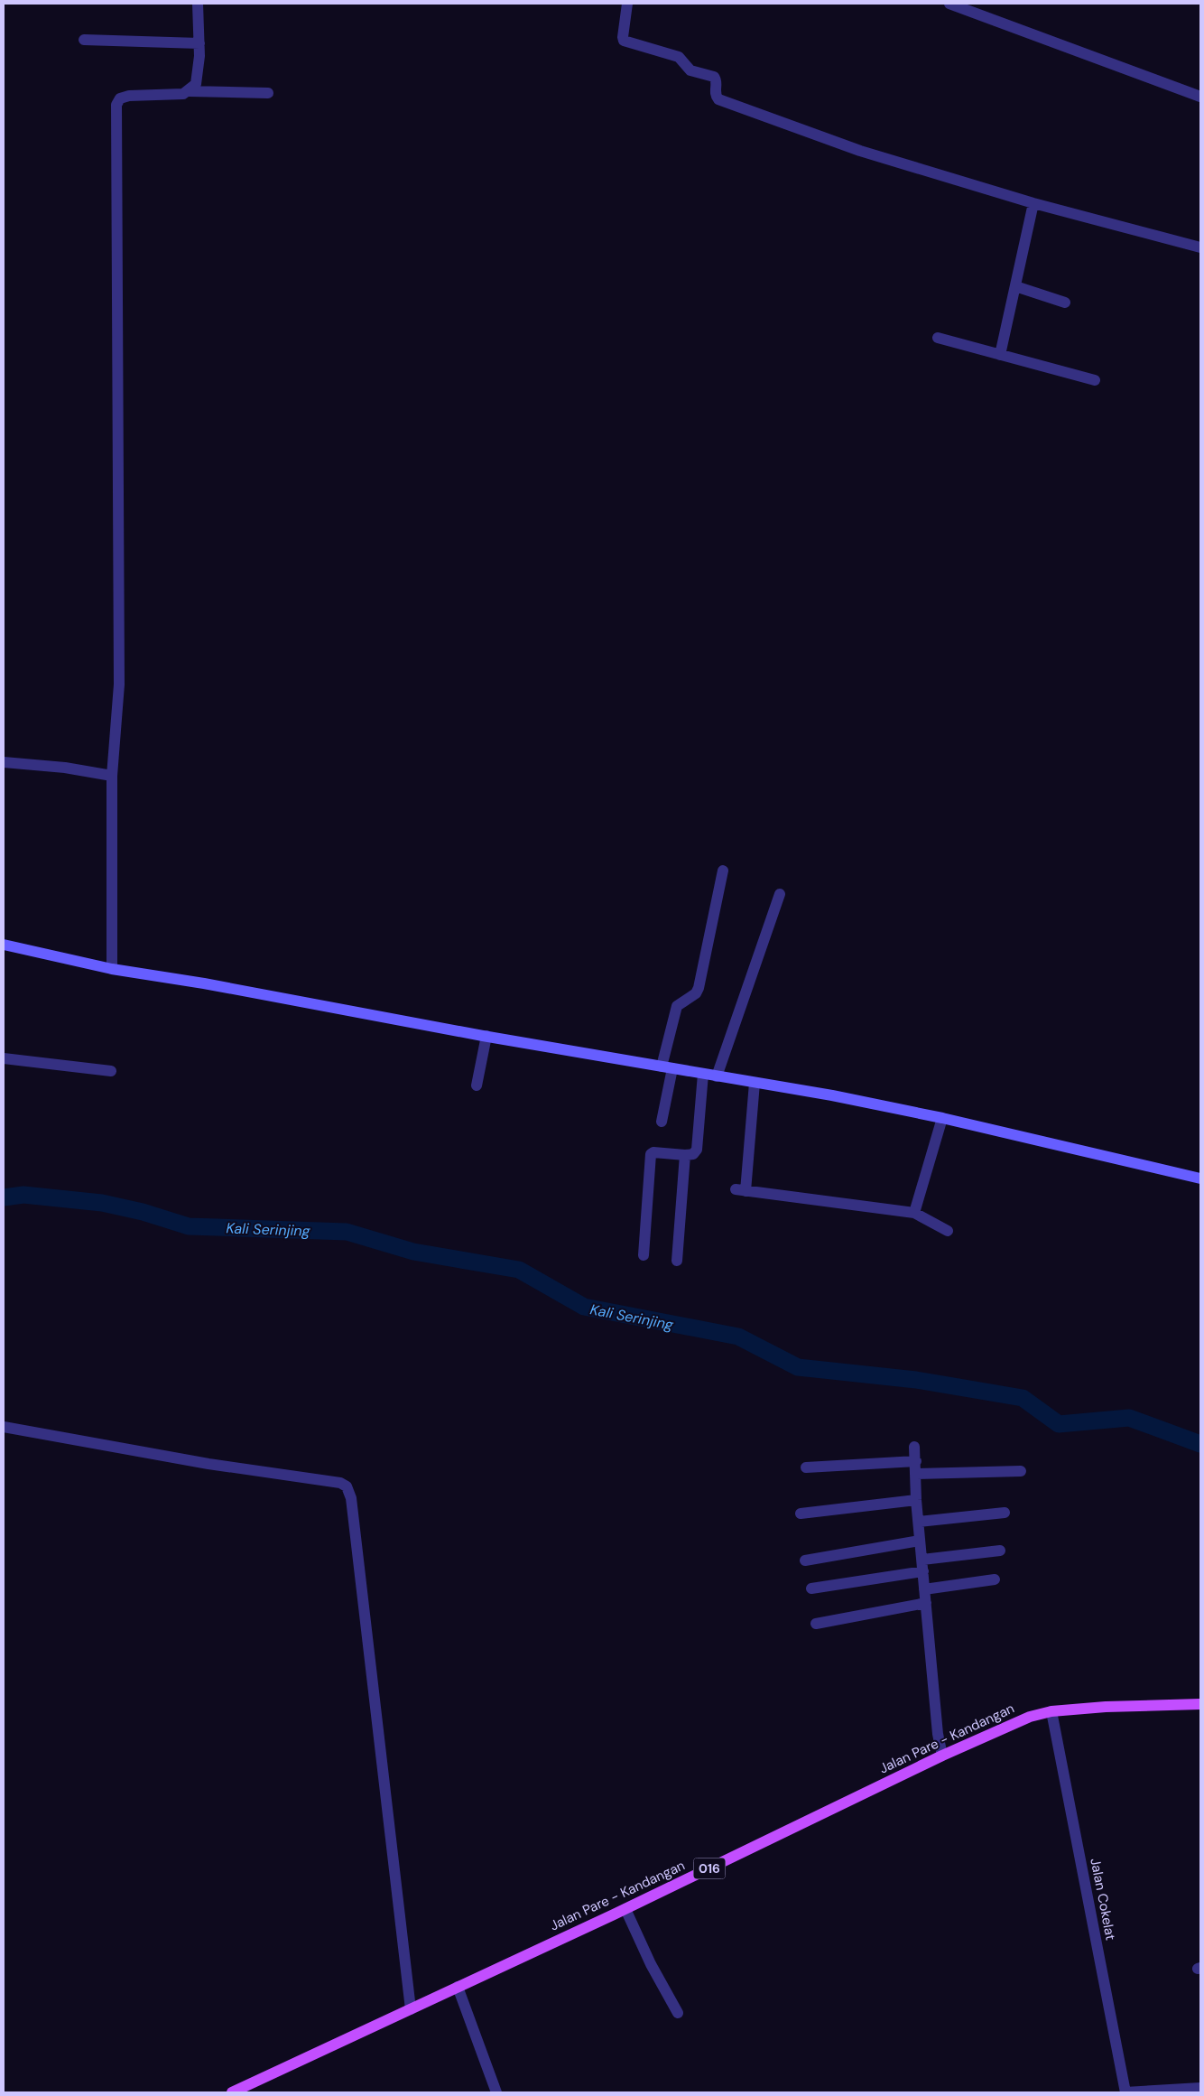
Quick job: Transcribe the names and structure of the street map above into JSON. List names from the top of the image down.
{
  "streets": {
    "main road": ["Jalan Pare - Kandangan", "016"],
    "street": ["Jalan Cokelat"]
  },
  "crossings": [
    ["Jalan Pare - Kandangan", "Jalan Cokelat"]
  ],
  "water": ["Kali Serinjing"]
}
